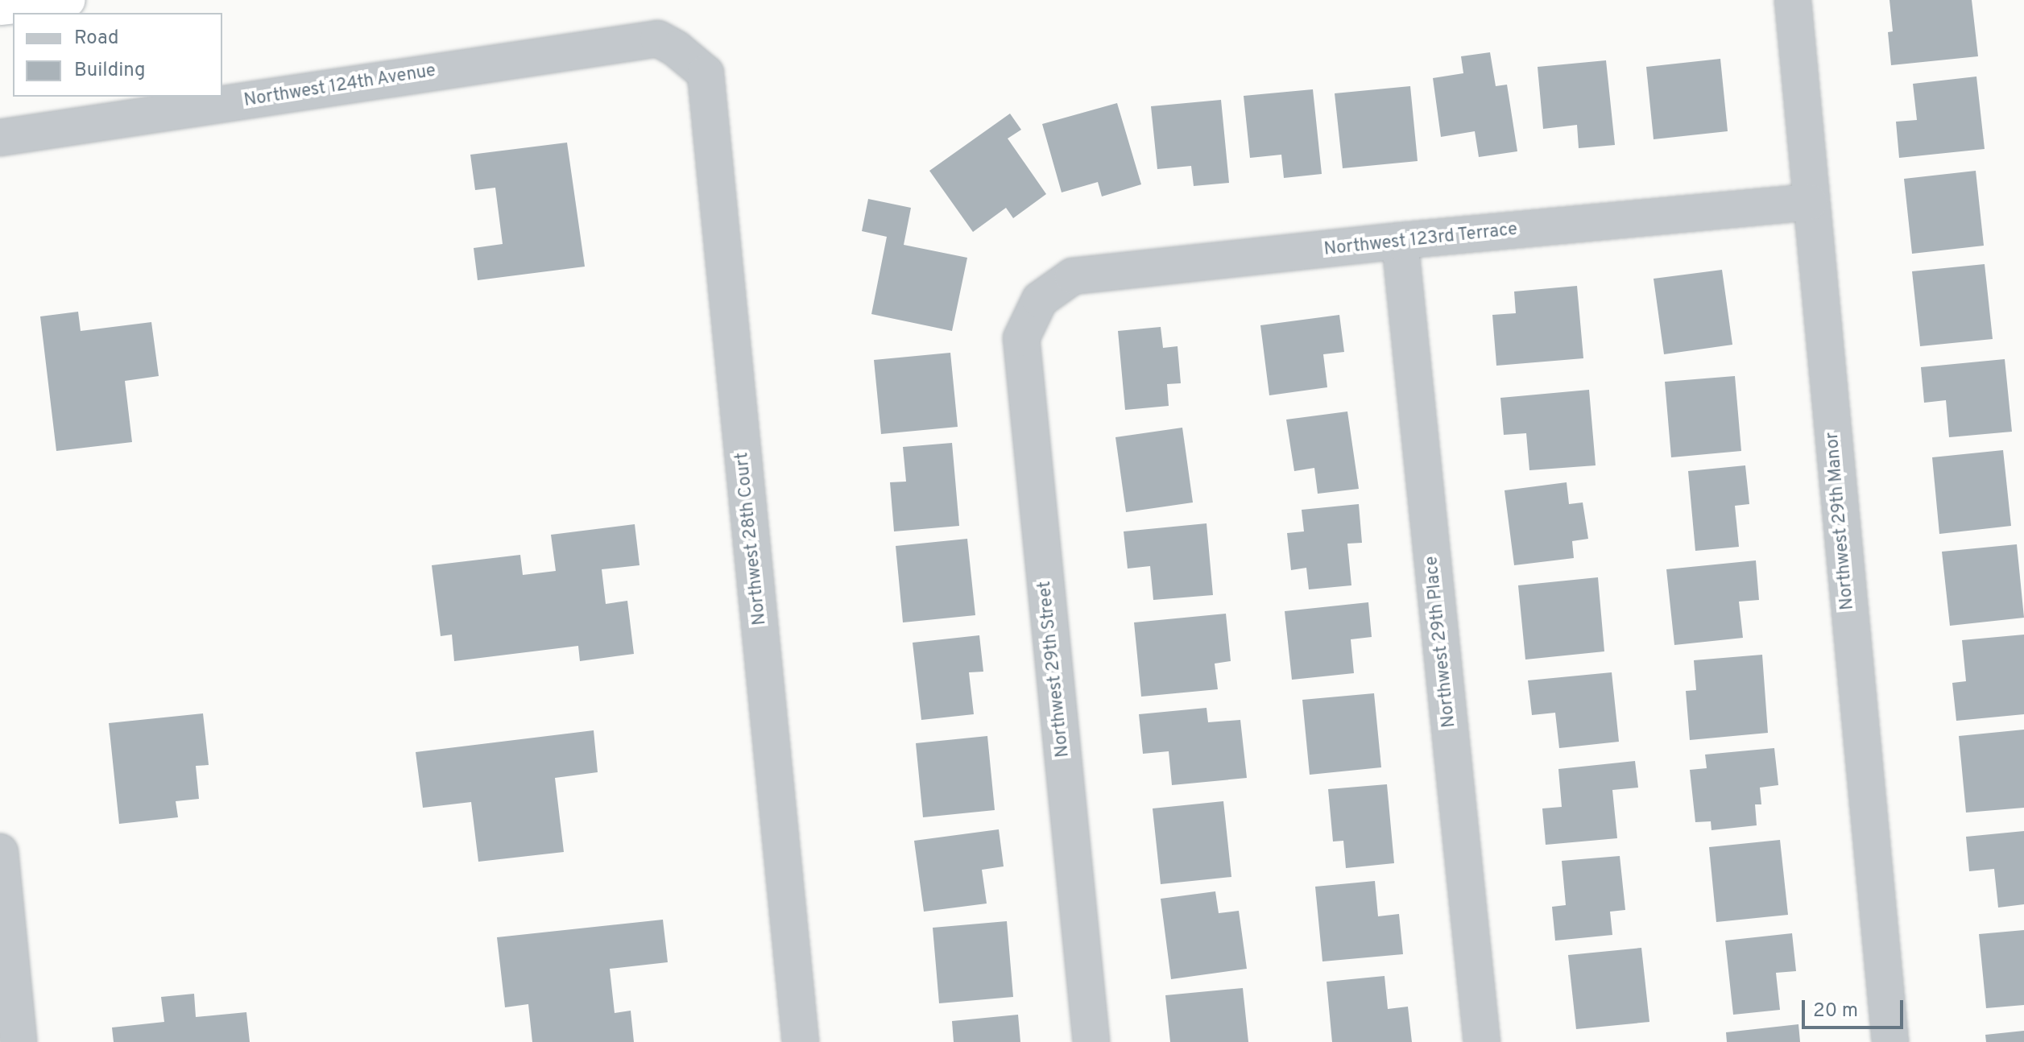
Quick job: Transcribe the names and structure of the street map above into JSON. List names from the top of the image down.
{
  "streets": {
    "street": [
      "Northwest 124th Avenue",
      "Northwest 123rd Terrace",
      "Northwest 29th Manor",
      "Northwest 28th Court",
      "Northwest 29th Place",
      "Northwest 29th Street"
    ]
  },
  "crossings": [
    ["Northwest 124th Avenue", "Northwest 28th Court"],
    ["Northwest 123rd Terrace", "Northwest 29th Manor"],
    ["Northwest 123rd Terrace", "Northwest 29th Place"],
    ["Northwest 123rd Terrace", "Northwest 29th Street"]
  ],
  "legend": ["Road", "Building"],
  "scale_bar": "20 m"
}
